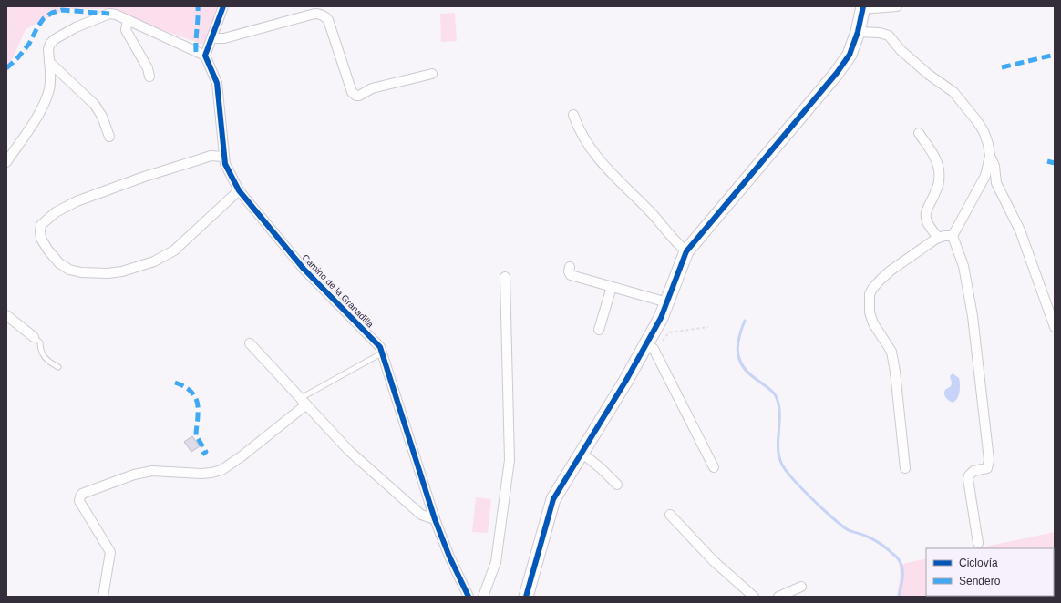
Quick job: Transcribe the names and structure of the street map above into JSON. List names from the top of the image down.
{
  "streets": {
    "street": ["Camino de la Granadilla"]
  },
  "legend": ["Ciclovía", "Sendero"]
}
